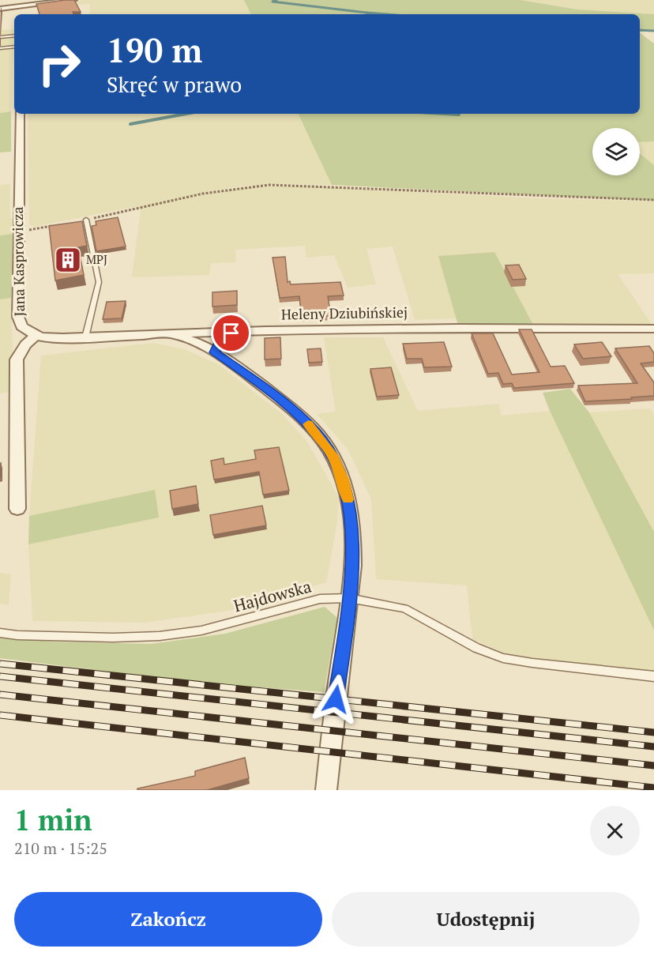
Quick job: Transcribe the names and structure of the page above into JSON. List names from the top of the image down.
{
  "streets": {
    "street": ["Jana Kasprowicza", "Heleny Dziubińskiej"],
    "lane": ["Hajdowska"]
  },
  "crossings": [
    ["Jana Kasprowicza", "Heleny Dziubińskiej"]
  ],
  "places": {
    "building": ["MPJ"]
  },
  "page": {
    "turn": ["190 m", "Skręć w prawo"],
    "heading": ["1 min", "210 m · 15:25"],
    "buttons": ["Zakończ", "Udostępnij"]
  }
}
